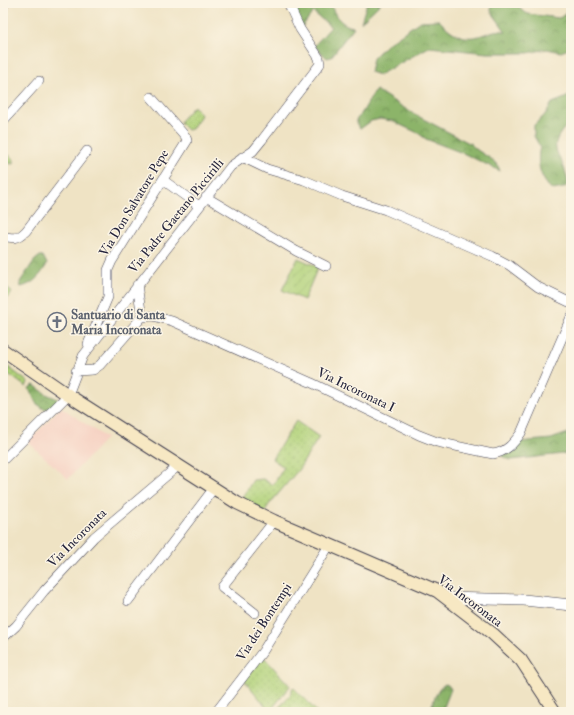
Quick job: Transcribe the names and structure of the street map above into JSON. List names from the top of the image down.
{
  "streets": {
    "main road": ["Via Incoronata"],
    "street": [
      "Via Don Salvatore Pepe",
      "Via Padre Gaetano Piccirilli",
      "Via Incoronata I",
      "Via dei Bontempi"
    ]
  },
  "crossings": [
    ["Via Don Salvatore Pepe", "Via Padre Gaetano Piccirilli"],
    ["Via Padre Gaetano Piccirilli", "Via Incoronata"],
    ["Via Incoronata", "Via dei Bontempi"]
  ],
  "places": {
    "church": ["Santuario di Santa Maria Incoronata"]
  }
}
